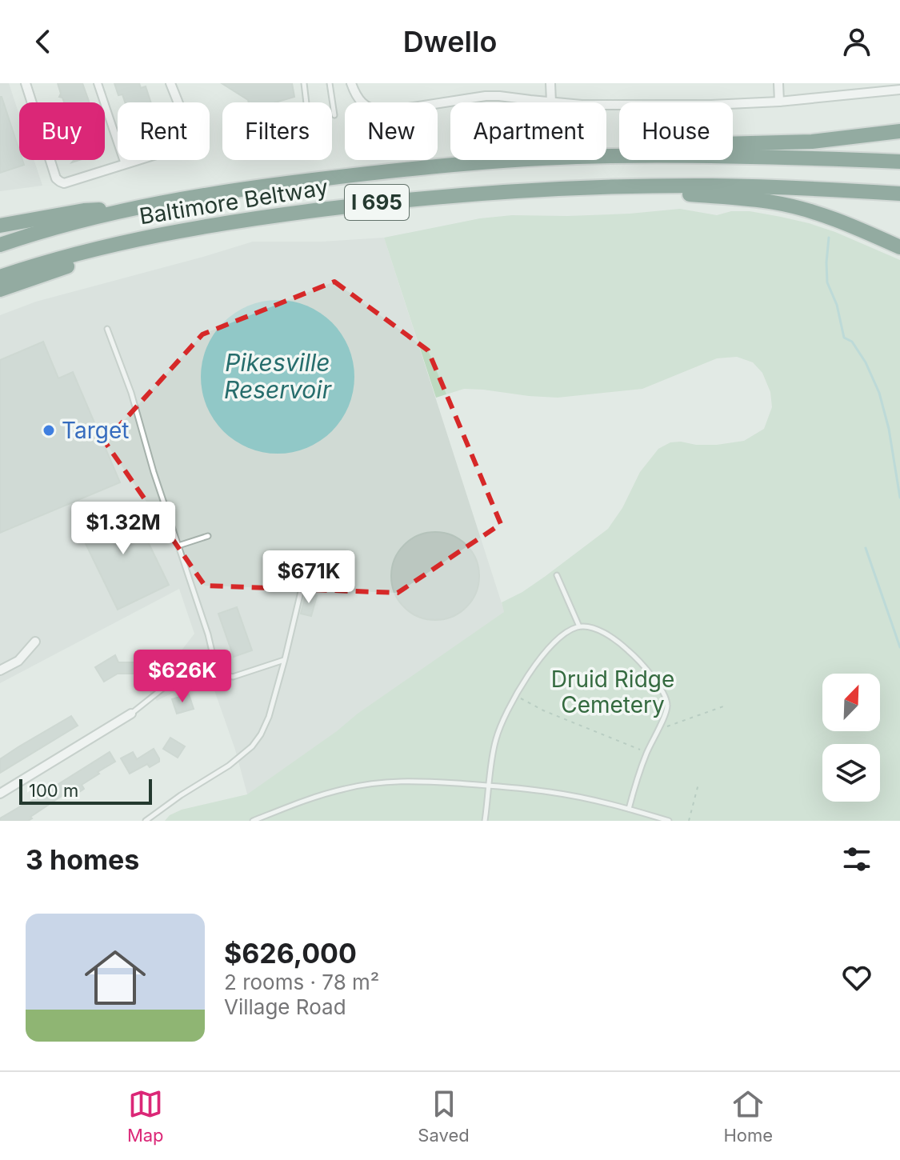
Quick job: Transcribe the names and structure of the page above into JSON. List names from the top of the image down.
{
  "streets": {
    "highway": ["Baltimore Beltway", "I 695"]
  },
  "water": ["Pikesville Reservoir"],
  "parks": ["Druid Ridge Cemetery"],
  "places": ["Target"],
  "scale_bar": "100 m",
  "north": "top right",
  "page": {
    "header": "Dwello",
    "chip": [
      "Buy",
      "Rent",
      "Filters",
      "New",
      "Apartment",
      "House"
    ],
    "price": ["$1.32M", "$671K", "$626K"],
    "scale": "100 m",
    "heading": "3 homes",
    "list": [
      {
        "name": "$626,000",
        "note": "2 rooms · 78 m² · Village Road"
      }
    ],
    "tabs": ["Map", "Saved", "Home"]
  }
}
